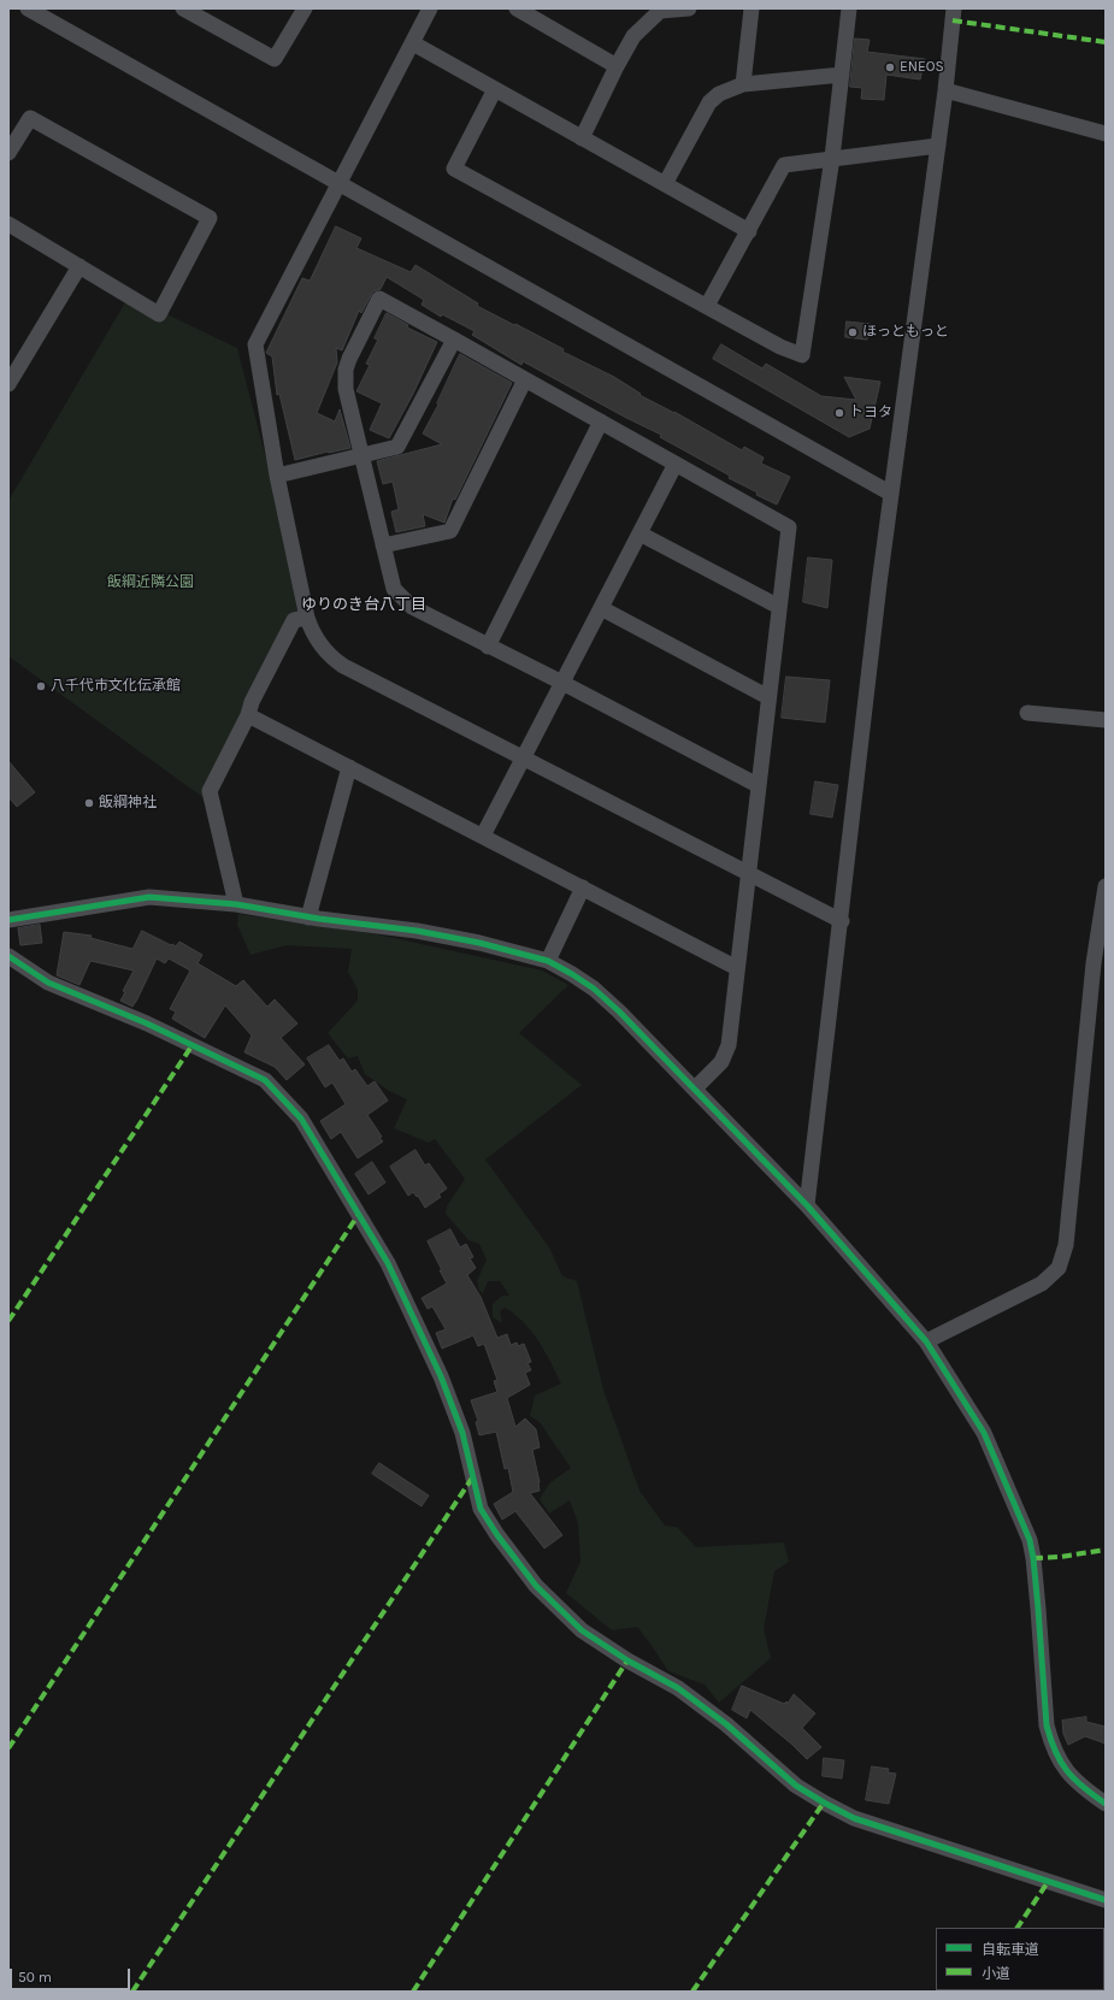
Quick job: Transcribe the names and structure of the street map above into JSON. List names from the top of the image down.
{
  "districts": ["ゆりのき台八丁目"],
  "parks": ["飯綱近隣公園"],
  "places": [
    "ENEOS",
    "ほっともっと",
    "トヨタ",
    "八千代市文化伝承館",
    "飯綱神社"
  ],
  "legend": ["自転車道", "小道"],
  "scale_bar": "50 m"
}
